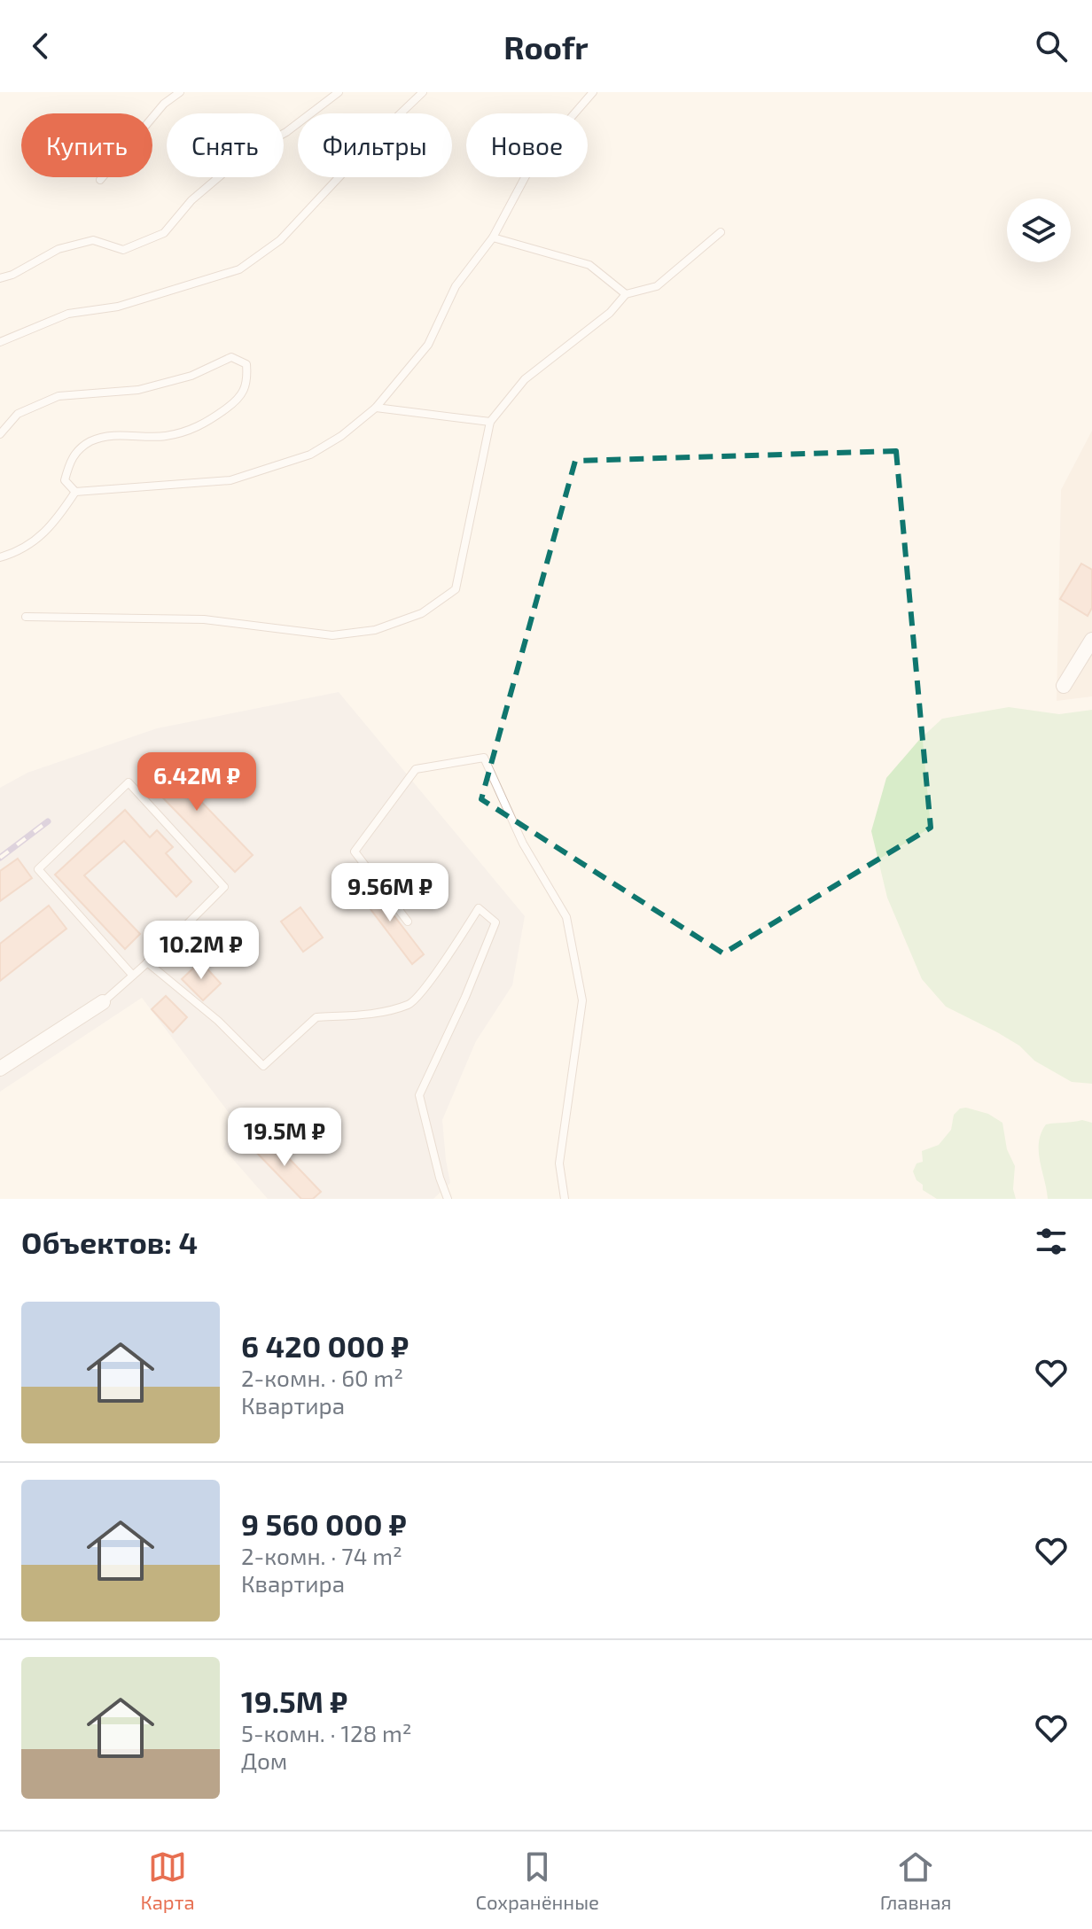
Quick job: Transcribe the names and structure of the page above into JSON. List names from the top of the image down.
{
  "page": {
    "header": "Roofr",
    "chip": [
      "Купить",
      "Снять",
      "Фильтры",
      "Новое"
    ],
    "price": [
      "6.42M ₽",
      "9.56M ₽",
      "10.2M ₽",
      "19.5M ₽"
    ],
    "heading": "Объектов: 4",
    "list": [
      {
        "name": "6 420 000 ₽",
        "note": "2-комн. · 60 m² · Квартира"
      },
      {
        "name": "9 560 000 ₽",
        "note": "2-комн. · 74 m² · Квартира"
      },
      {
        "name": "19.5M ₽",
        "note": "5-комн. · 128 m² · Дом"
      }
    ],
    "tabs": ["Карта", "Сохранённые", "Главная"]
  }
}
